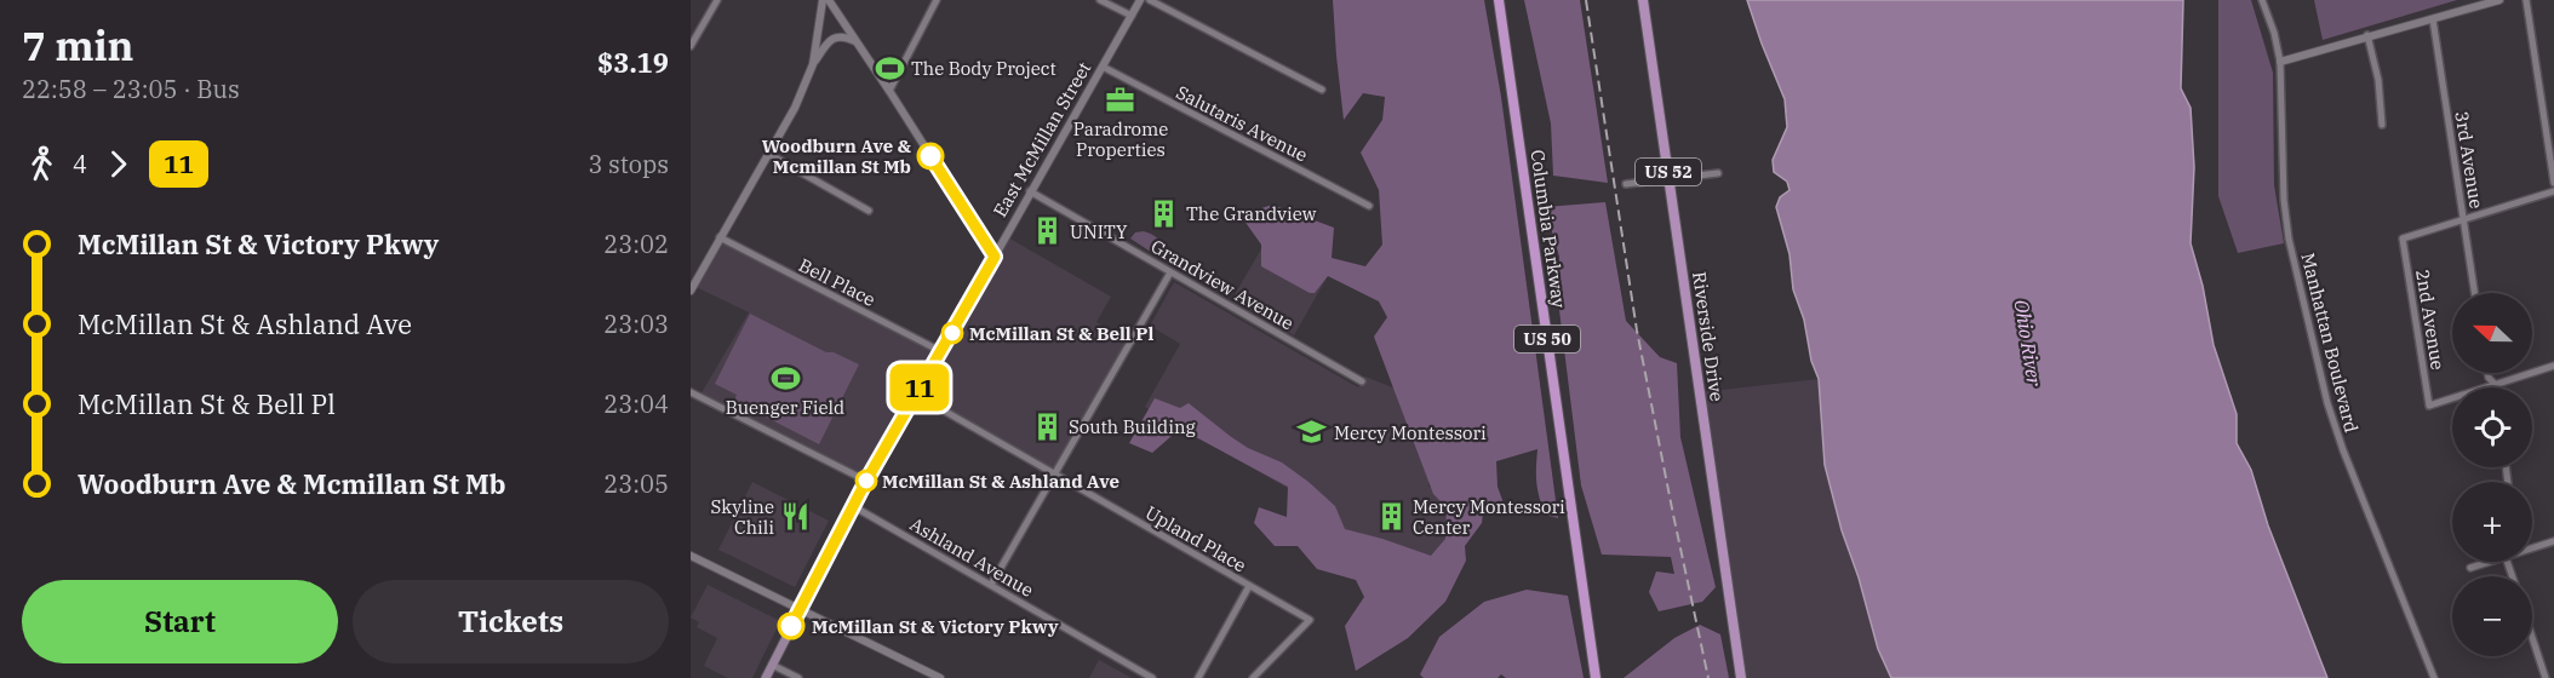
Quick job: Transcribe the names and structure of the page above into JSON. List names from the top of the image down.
{
  "streets": {
    "highway": ["Columbia Parkway", "US 50"],
    "main road": ["East McMillan Street", "US 52", "Riverside Drive"],
    "street": [
      "Salutaris Avenue",
      "3rd Avenue",
      "Bell Place",
      "Grandview Avenue",
      "2nd Avenue",
      "Manhattan Boulevard",
      "Upland Place",
      "Ashland Avenue"
    ]
  },
  "crossings": [
    ["Salutaris Avenue", "East McMillan Street"],
    ["East McMillan Street", "Bell Place"],
    ["East McMillan Street", "Grandview Avenue"],
    ["East McMillan Street", "Upland Place"],
    ["East McMillan Street", "Ashland Avenue"],
    ["3rd Avenue", "2nd Avenue"]
  ],
  "water": ["Ohio River"],
  "places": {
    "sports": ["The Body Project", "Buenger Field"],
    "office": ["Paradrome Properties"],
    "other": [
      "Woodburn Ave & Mcmillan St Mb",
      "McMillan St & Bell Pl",
      "McMillan St & Ashland Ave",
      "McMillan St & Victory Pkwy"
    ],
    "building": [
      "The Grandview",
      "UNITY",
      "South Building",
      "Mercy Montessori Center"
    ],
    "school or university": ["Mercy Montessori"],
    "restaurant": ["Skyline Chili"]
  },
  "lines": ["bus line 11"],
  "north": "left",
  "page": {
    "heading": ["7 min", "22:58 – 23:05 · Bus", "$3.19"],
    "on_map": "11",
    "legs": ["4", "11", "3 stops"],
    "list": [
      {
        "name": "McMillan St & Victory Pkwy",
        "value": "23:02"
      },
      {
        "name": "McMillan St & Ashland Ave",
        "value": "23:03"
      },
      {
        "name": "McMillan St & Bell Pl",
        "value": "23:04"
      },
      {
        "name": "Woodburn Ave & Mcmillan St Mb",
        "value": "23:05"
      }
    ],
    "map_buttons": ["+", "−"],
    "buttons": ["Start", "Tickets"]
  }
}
